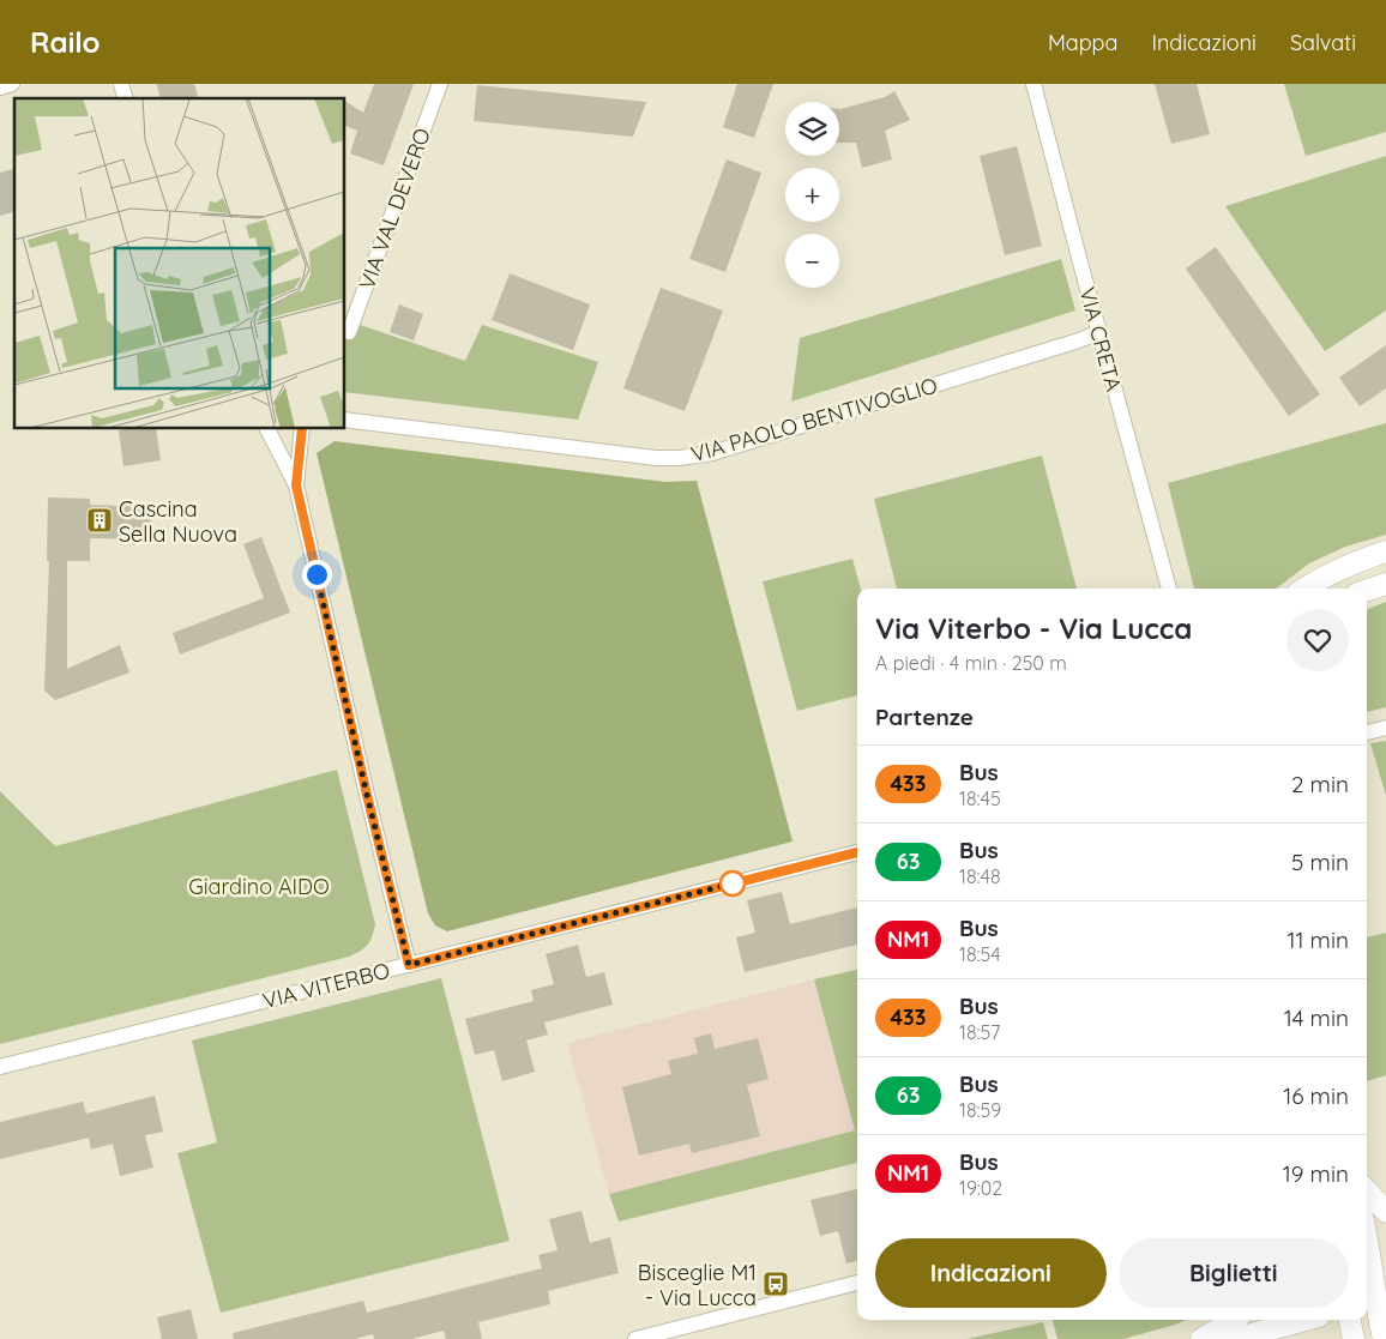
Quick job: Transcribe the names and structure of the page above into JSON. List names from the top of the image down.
{
  "streets": {
    "street": [
      "VIA VAL DEVERO",
      "VIA CRETA",
      "VIA PAOLO BENTIVOGLIO",
      "VIA VITERBO"
    ]
  },
  "crossings": [
    ["VIA CRETA", "VIA PAOLO BENTIVOGLIO"]
  ],
  "parks": ["Giardino AIDO"],
  "places": {
    "building": ["Cascina Sella Nuova"],
    "bus stop": ["Bisceglie M1 - Via Lucca"]
  },
  "lines": ["bus line 433"],
  "page": {
    "header": "Railo",
    "nav": ["Mappa", "Indicazioni", "Salvati"],
    "map_buttons": ["+", "−"],
    "heading": [
      ["Via Viterbo - Via Lucca", "A piedi · 4 min · 250 m"],
      "Partenze"
    ],
    "list": [
      {
        "mark": "433",
        "name": "Bus",
        "note": "18:45",
        "value": "2 min"
      },
      {
        "mark": "63",
        "name": "Bus",
        "note": "18:48",
        "value": "5 min"
      },
      {
        "mark": "NM1",
        "name": "Bus",
        "note": "18:54",
        "value": "11 min"
      },
      {
        "mark": "433",
        "name": "Bus",
        "note": "18:57",
        "value": "14 min"
      },
      {
        "mark": "63",
        "name": "Bus",
        "note": "18:59",
        "value": "16 min"
      },
      {
        "mark": "NM1",
        "name": "Bus",
        "note": "19:02",
        "value": "19 min"
      }
    ],
    "buttons": ["Indicazioni", "Biglietti"]
  }
}
